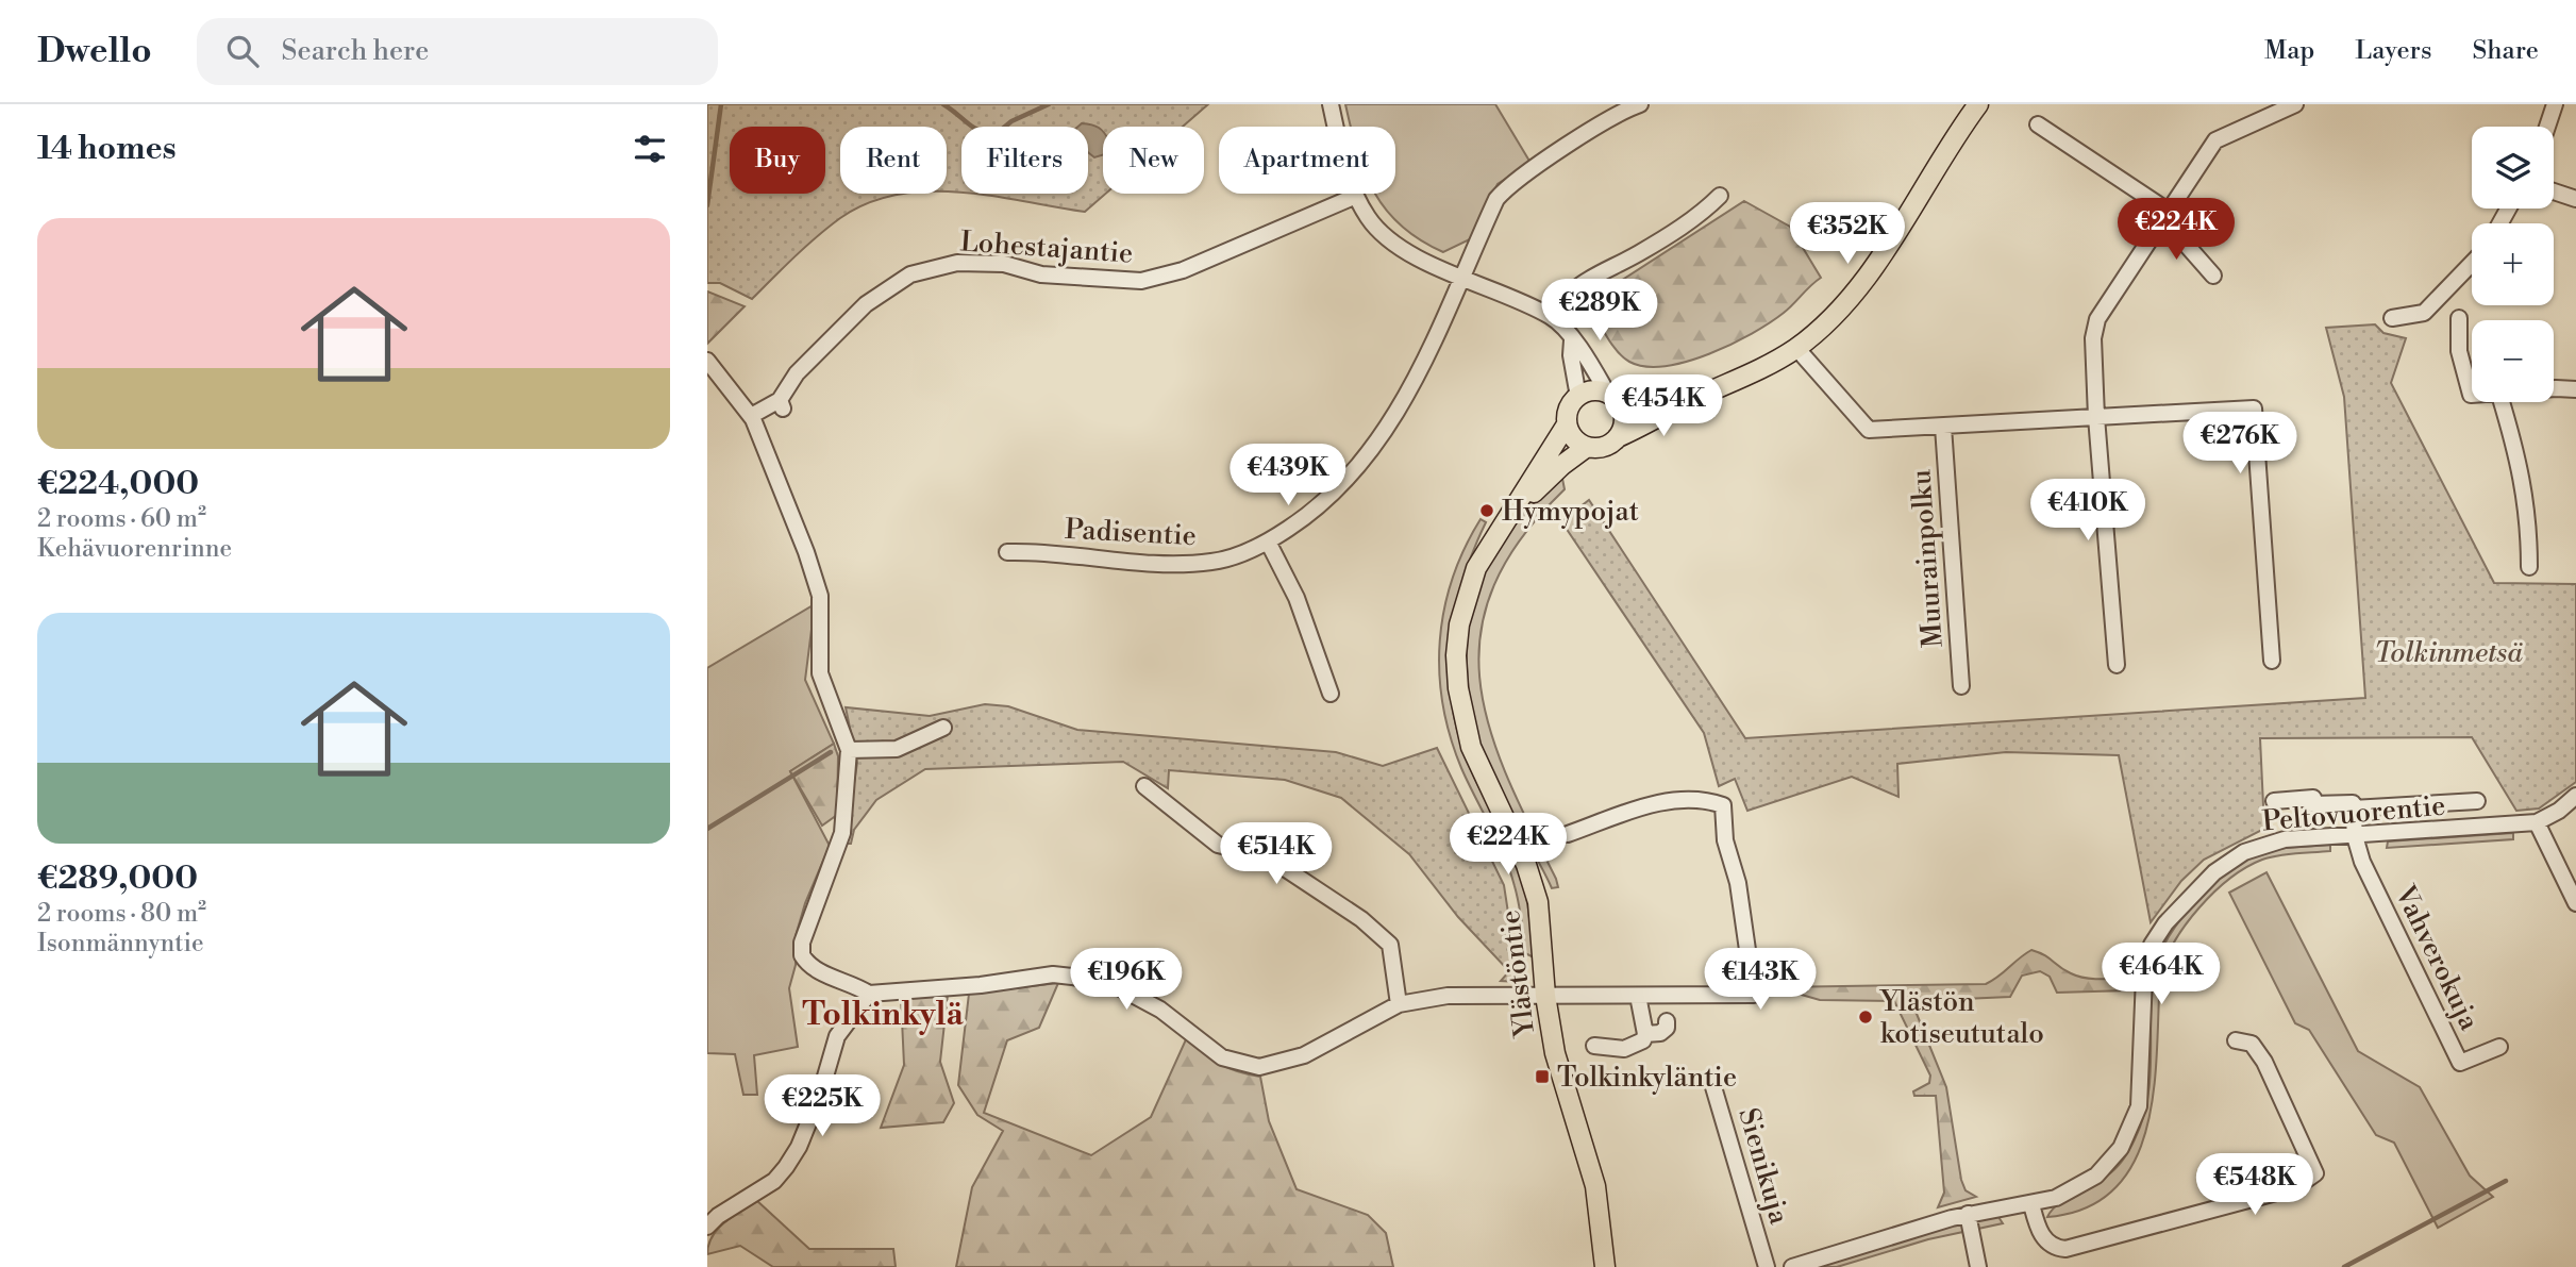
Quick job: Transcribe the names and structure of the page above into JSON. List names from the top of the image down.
{
  "streets": {
    "main road": ["Ylästöntie"],
    "street": [
      "Lohestajantie",
      "Padisentie",
      "Muurainpolku",
      "Peltovuorentie",
      "Vahverokuja",
      "Sienikuja"
    ]
  },
  "crossings": [
    ["Peltovuorentie", "Vahverokuja"]
  ],
  "districts": ["Tolkinkylä"],
  "parks": ["Tolkinmetsä"],
  "places": {
    "other": ["Hymypojat", "Ylästön kotiseututalo"],
    "transit": ["Tolkinkyläntie"]
  },
  "page": {
    "header": "Dwello",
    "search": "Search here",
    "nav": ["Map", "Layers", "Share"],
    "heading": "14 homes",
    "map_buttons": ["+", "−"],
    "chip": [
      "Buy",
      "Rent",
      "Filters",
      "New",
      "Apartment"
    ],
    "list": [
      {
        "name": "€224,000",
        "note": "2 rooms · 60 m² · Kehävuorenrinne"
      },
      {
        "name": "€289,000",
        "note": "2 rooms · 80 m² · Isonmännyntie"
      }
    ],
    "price": [
      "€224K",
      "€352K",
      "€289K",
      "€454K",
      "€276K",
      "€439K",
      "€410K",
      "€224K",
      "€514K",
      "€464K",
      "€196K",
      "€143K",
      "€225K",
      "€548K"
    ]
  }
}
